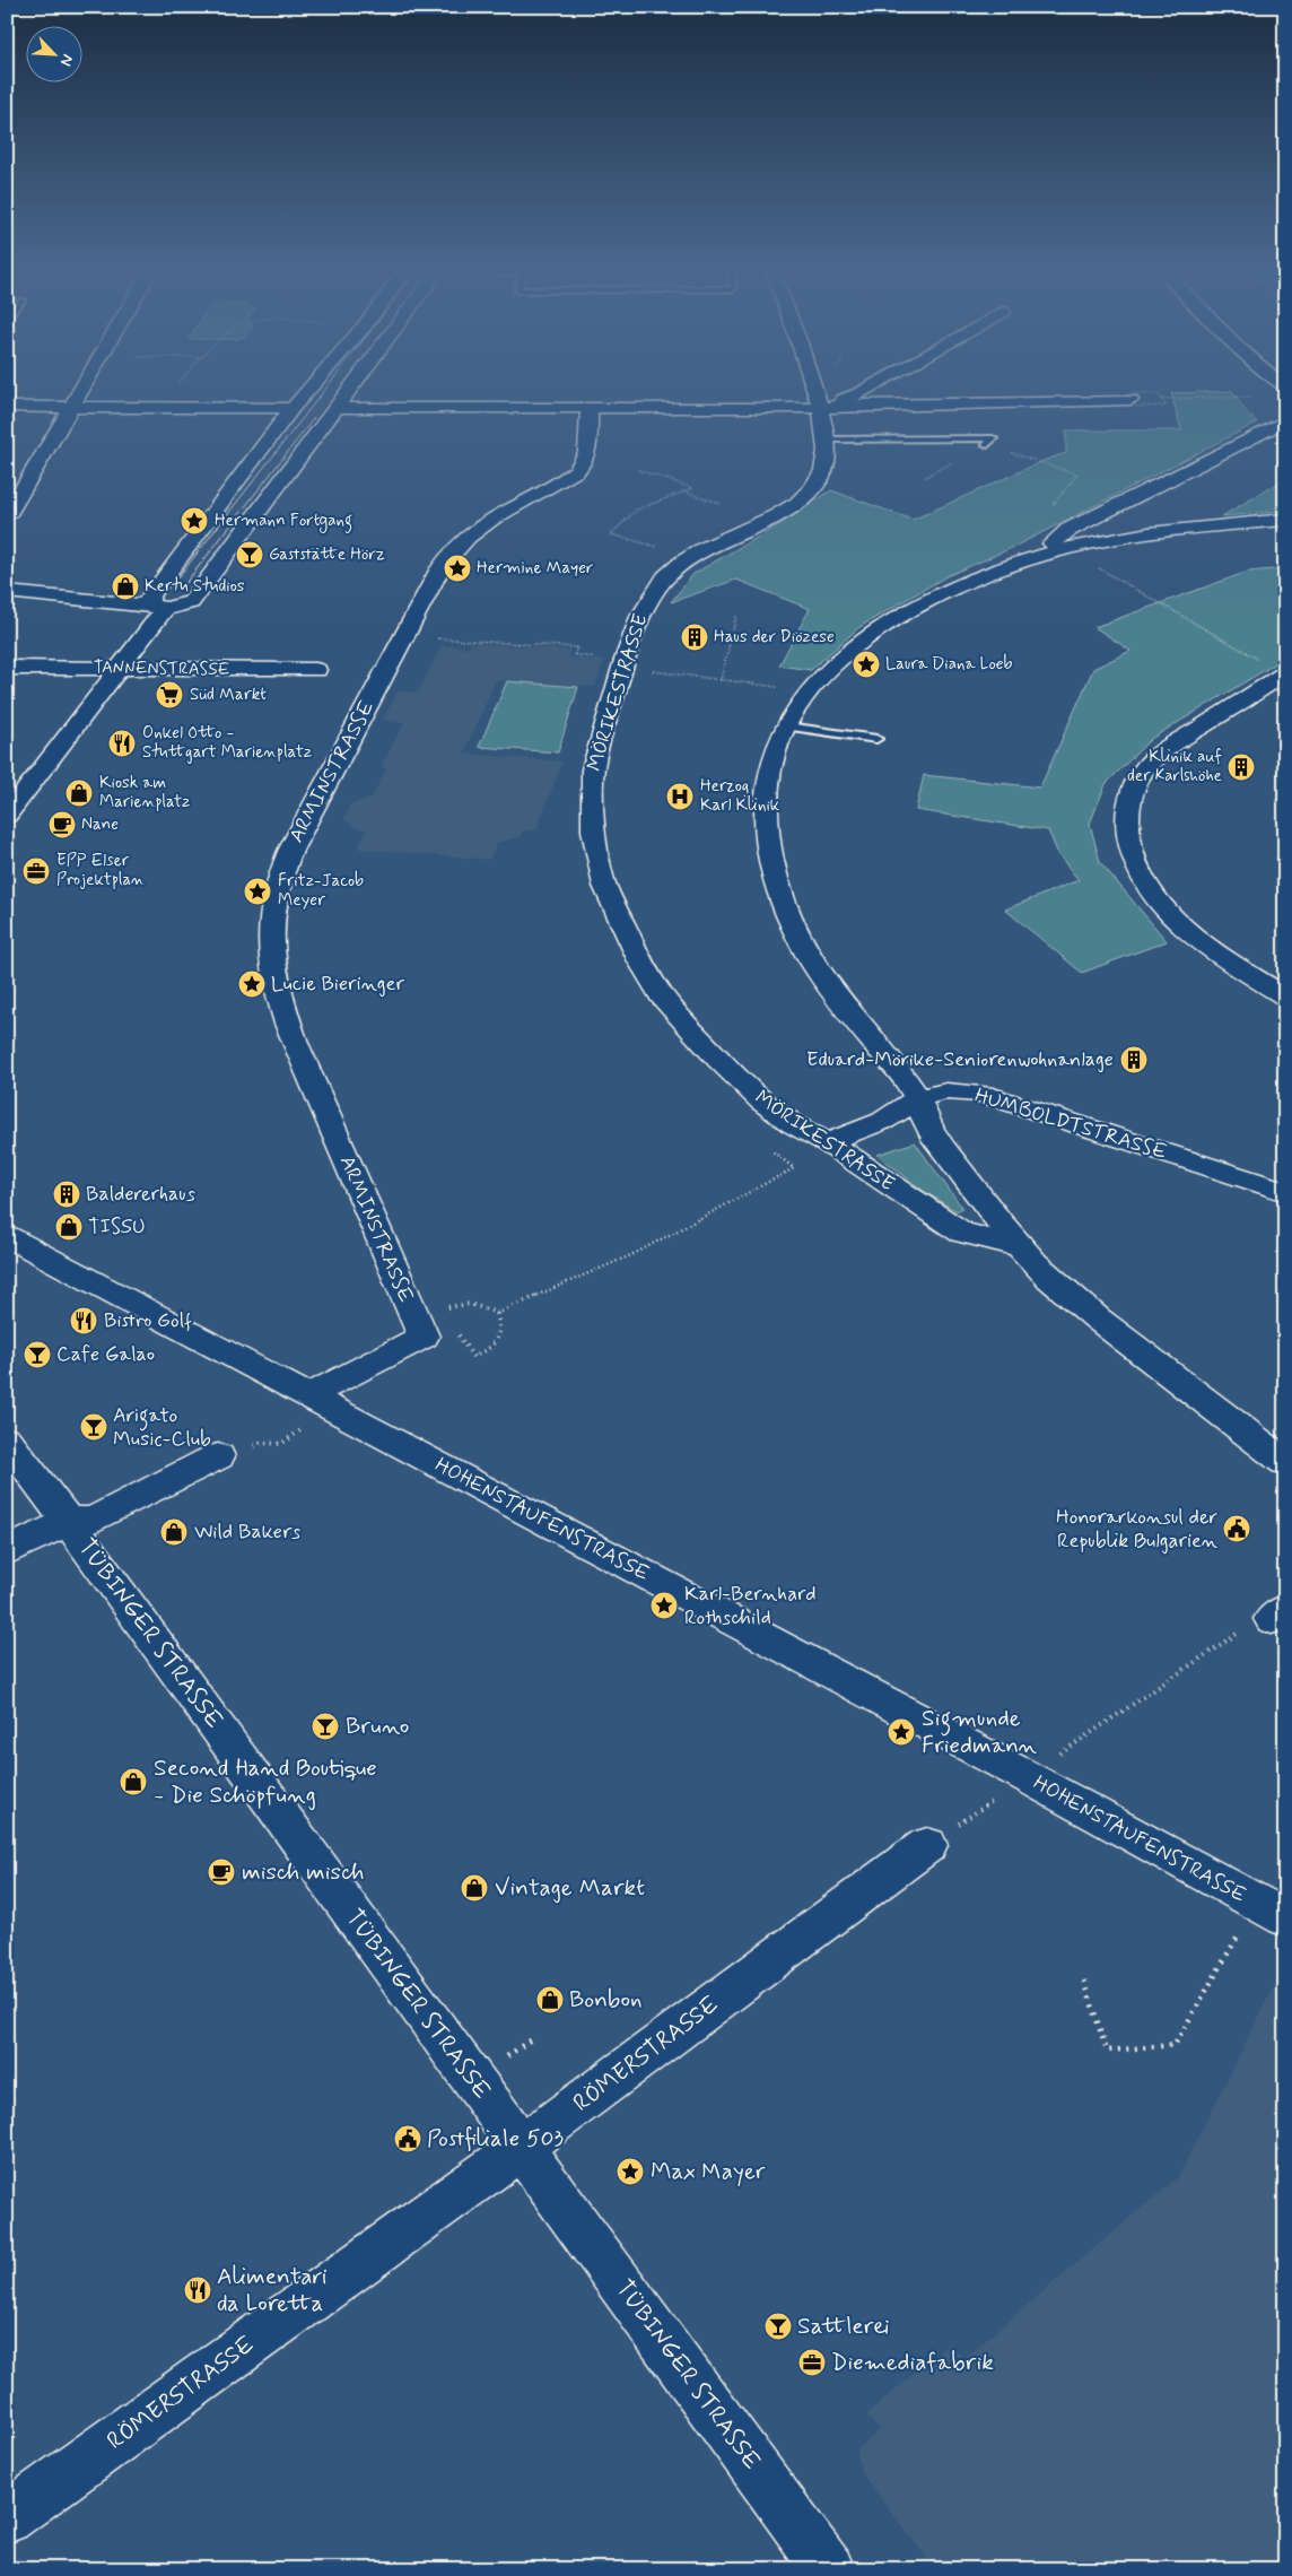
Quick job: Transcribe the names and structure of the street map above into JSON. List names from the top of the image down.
{
  "streets": {
    "street": [
      "TANNENSTRASSE",
      "MÖRIKESTRASSE",
      "ARMINSTRASSE",
      "HUMBOLDTSTRASSE",
      "HOHENSTAUFENSTRASSE",
      "TÜBINGER STRASSE",
      "RÖMERSTRASSE"
    ]
  },
  "crossings": [
    ["MÖRIKESTRASSE", "HUMBOLDTSTRASSE"],
    ["ARMINSTRASSE", "HOHENSTAUFENSTRASSE"],
    ["TÜBINGER STRASSE", "RÖMERSTRASSE"]
  ],
  "places": {
    "place": [
      "Hermann Fortgang",
      "Hermine Mayer",
      "Laura Diana Loeb",
      "Fritz-Jacob Meyer",
      "Lucie Bieringer",
      "Karl-Bernhard Rothschild",
      "Sigmunde Friedmann",
      "Max Mayer"
    ],
    "bar": [
      "Gaststätte Hörz",
      "Cafe Galao",
      "Arigato Music-Club",
      "Bruno",
      "Sattlerei"
    ],
    "shop": [
      "Kertu Studios",
      "Kiosk am Marienplatz",
      "TISSU",
      "Wild Bakers",
      "Second Hand Boutique - Die Schöpfung",
      "Vintage Markt",
      "Bonbon"
    ],
    "building": [
      "Haus der Diözese",
      "Klinik auf der Karlshöhe",
      "Eduard-Mörike-Seniorenwohnanlage",
      "Baldererhaus"
    ],
    "supermarket": ["Süd Markt"],
    "restaurant": ["Onkel Otto - Stuttgart Marienplatz", "Bistro Golf", "Alimentari da Loretta"],
    "hospital": ["Herzog Karl Klinik"],
    "cafe": ["Nane", "misch misch"],
    "office": ["EPP Elser Projektplan", "Diemediafabrik"],
    "public building": ["Honorarkonsul der Republik Bulgarien", "Postfiliale 503"]
  },
  "north": "bottom right"
}
